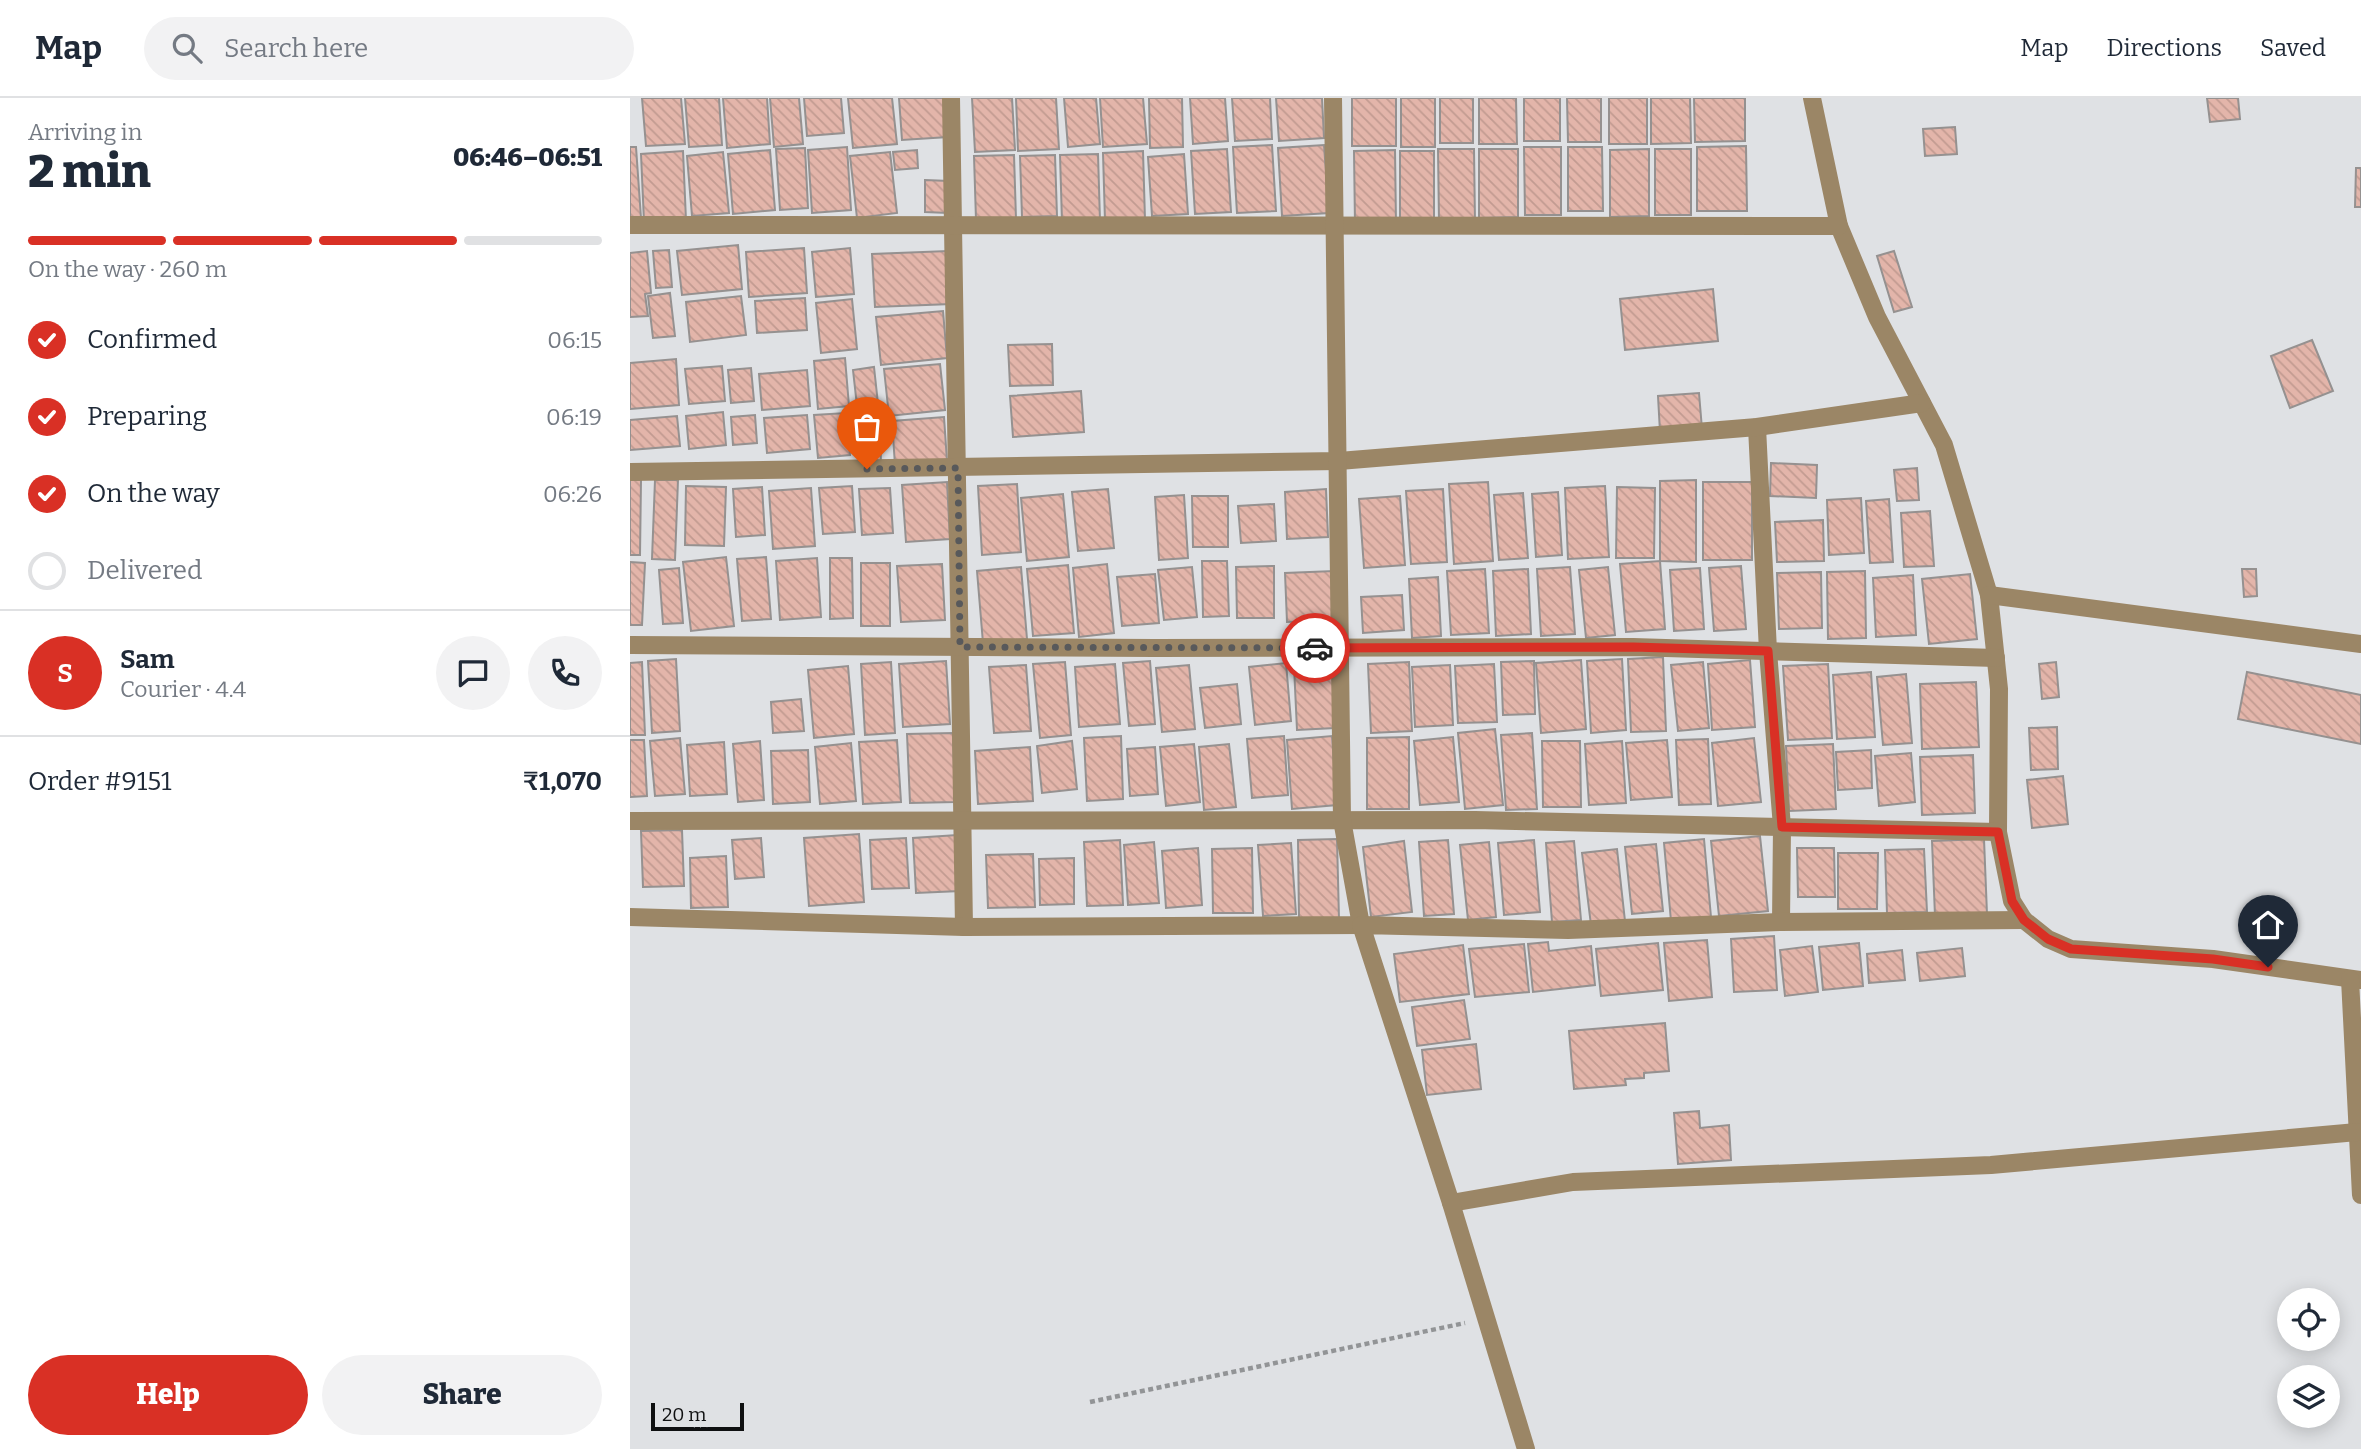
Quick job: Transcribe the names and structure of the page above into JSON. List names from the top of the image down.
{
  "scale_bar": "20 m",
  "page": {
    "header": "Map",
    "search": "Search here",
    "nav": ["Map", "Directions", "Saved"],
    "heading": ["2 min", "Arriving in", "06:46–06:51"],
    "panel": [
      "Sam",
      "Courier · 4.4",
      "Order #9151",
      "₹1,070"
    ],
    "bar": "On the way · 260 m",
    "list": [
      ["Confirmed", "06:15"],
      ["Preparing", "06:19"],
      ["On the way", "06:26"],
      "Delivered"
    ],
    "round": "S",
    "buttons": ["Help", "Share"],
    "scale": "20 m"
  }
}
